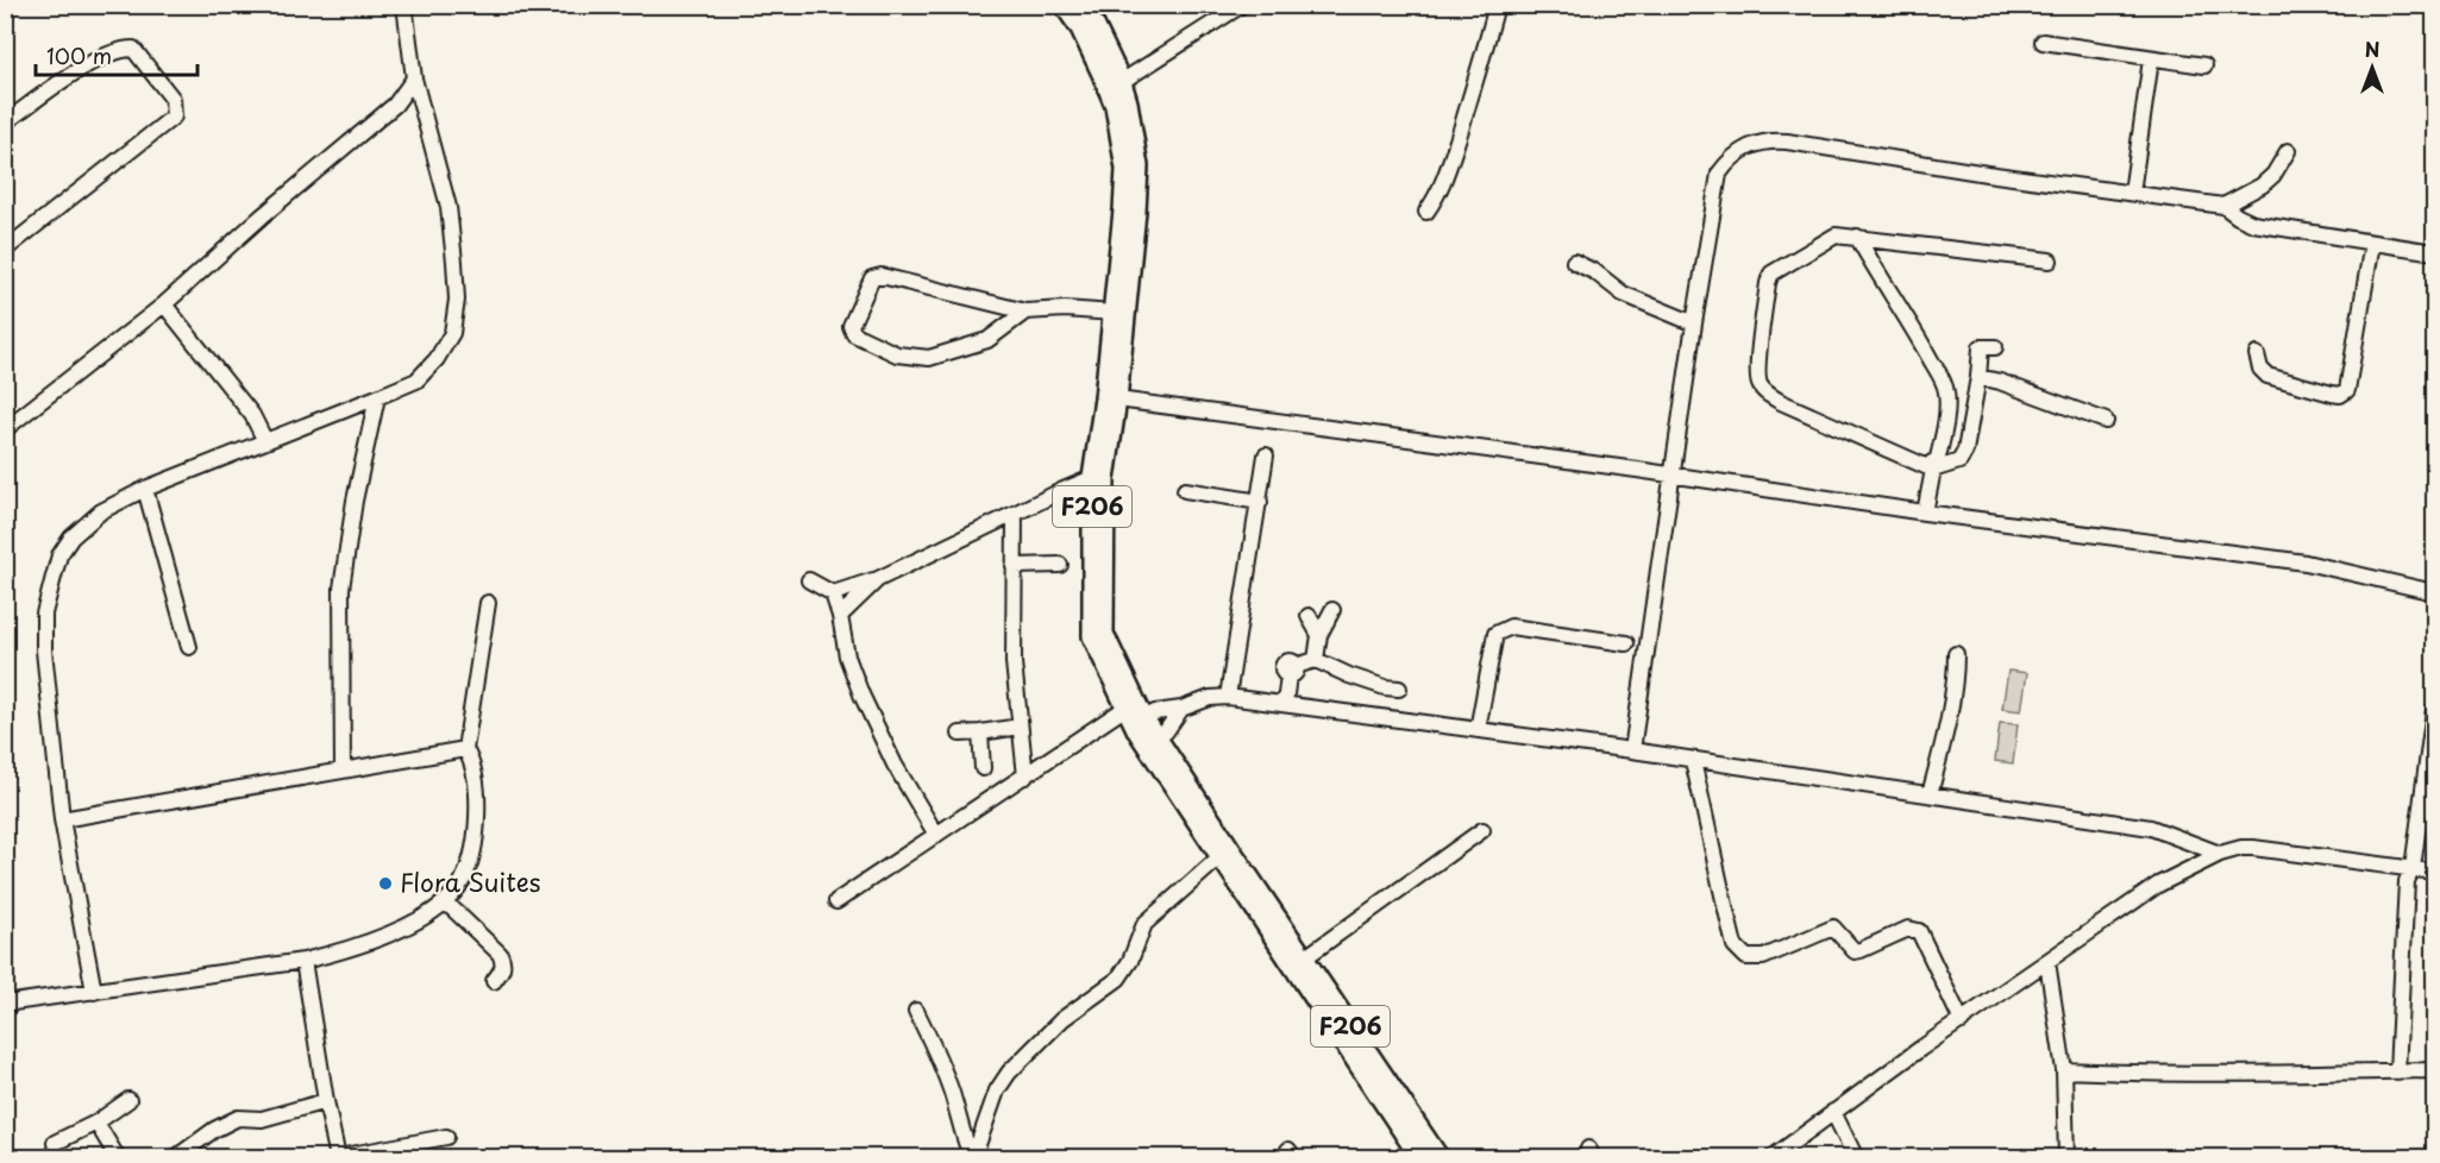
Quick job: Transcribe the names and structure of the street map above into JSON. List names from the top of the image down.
{
  "streets": {
    "main road": ["F206"]
  },
  "places": ["Flora Suites"],
  "scale_bar": "100 m",
  "north": "top"
}
